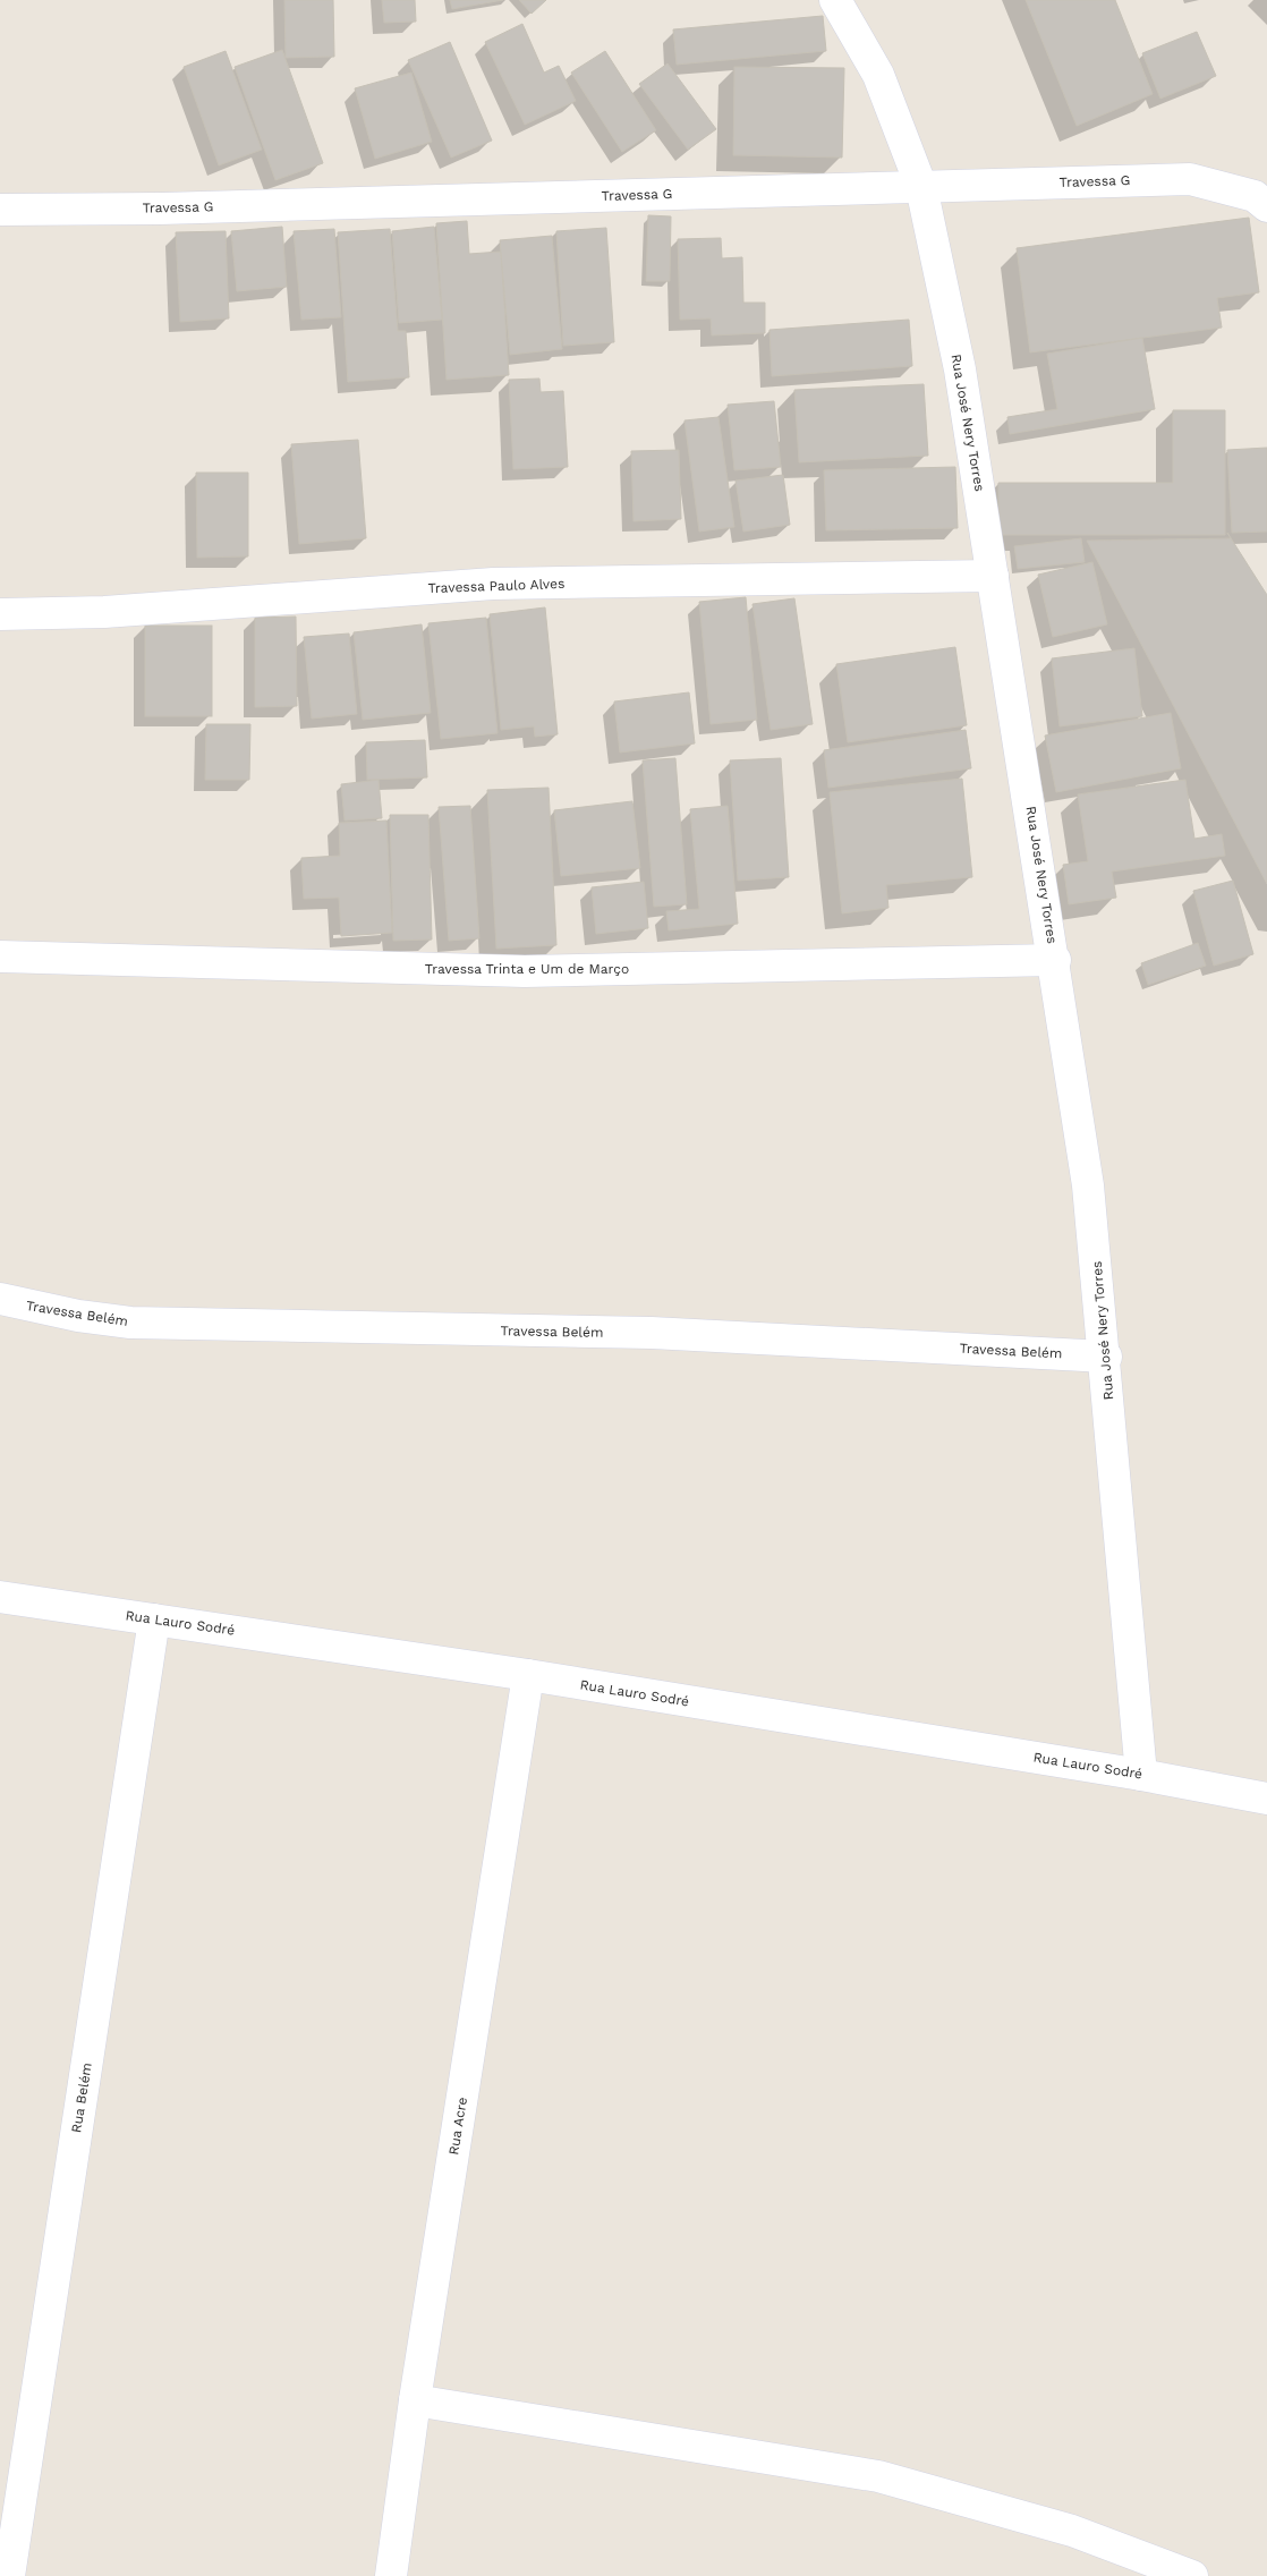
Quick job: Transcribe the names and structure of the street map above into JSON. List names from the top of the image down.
{
  "streets": {
    "street": [
      "Travessa G",
      "Rua José Nery Torres",
      "Travessa Paulo Alves",
      "Travessa Trinta e Um de Março",
      "Travessa Belém",
      "Rua Lauro Sodré",
      "Rua Belém",
      "Rua Acre"
    ]
  },
  "crossings": [
    ["Travessa G", "Rua José Nery Torres"],
    ["Rua José Nery Torres", "Travessa Paulo Alves"],
    ["Rua José Nery Torres", "Travessa Trinta e Um de Março"],
    ["Rua José Nery Torres", "Travessa Belém"],
    ["Rua José Nery Torres", "Rua Lauro Sodré"],
    ["Rua Lauro Sodré", "Rua Belém"],
    ["Rua Lauro Sodré", "Rua Acre"]
  ]
}
